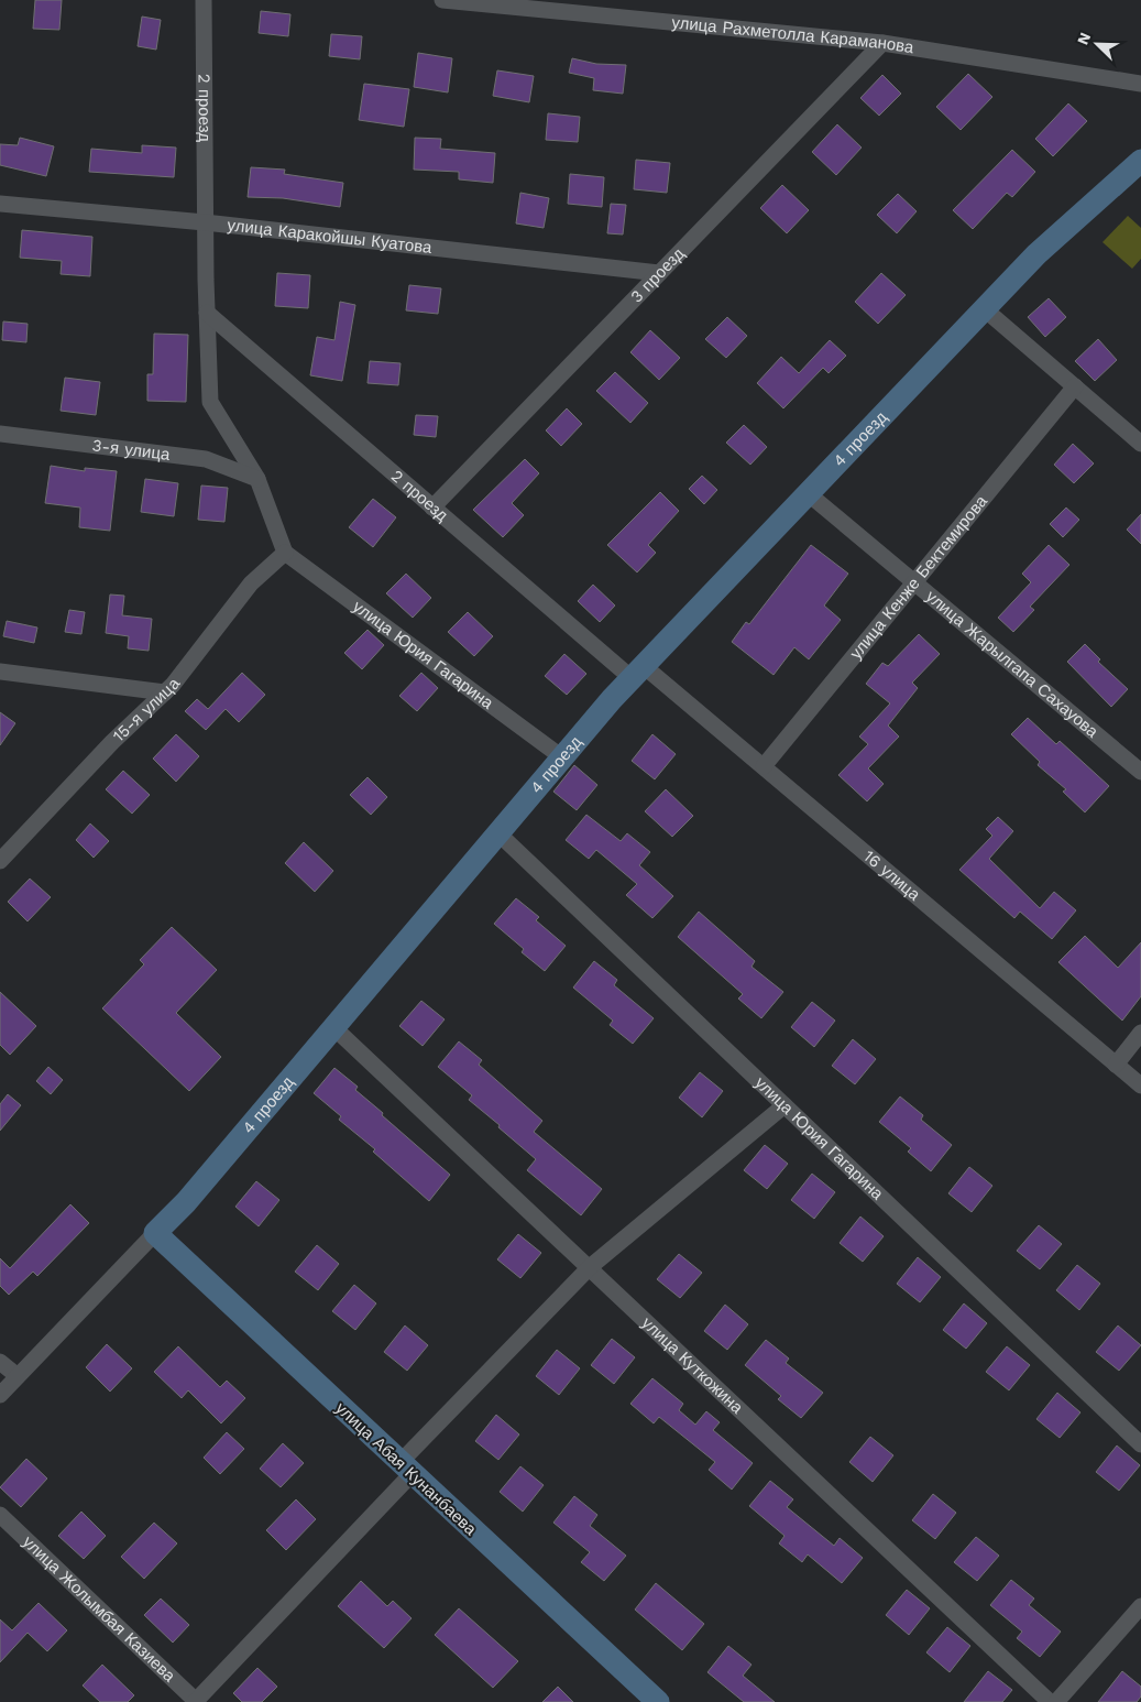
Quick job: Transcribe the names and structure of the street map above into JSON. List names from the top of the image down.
{
  "streets": {
    "street": [
      "улица Рахметолла Караманова",
      "2 проезд",
      "улица Каракойшы Куатова",
      "3 проезд",
      "4 проезд",
      "3-я улица",
      "улица Кенже Бектемирова",
      "улица Юрия Гагарина",
      "улица Жарылгапа Сахауова",
      "15-я улица",
      "16 улица",
      "улица Куткожина",
      "улица Абая Кунанбаева",
      "улица Жолымбая Казиева"
    ]
  },
  "crossings": [
    ["улица Рахметолла Караманова", "3 проезд"],
    ["2 проезд", "улица Каракойшы Куатова"],
    ["2 проезд", "3 проезд"],
    ["2 проезд", "4 проезд"],
    ["2 проезд", "3-я улица"],
    ["2 проезд", "улица Юрия Гагарина"],
    ["2 проезд", "15-я улица"],
    ["2 проезд", "16 улица"],
    ["улица Каракойшы Куатова", "3 проезд"],
    ["4 проезд", "улица Юрия Гагарина"],
    ["4 проезд", "улица Жарылгапа Сахауова"],
    ["4 проезд", "16 улица"],
    ["4 проезд", "улица Куткожина"],
    ["4 проезд", "улица Абая Кунанбаева"],
    ["улица Кенже Бектемирова", "улица Жарылгапа Сахауова"],
    ["улица Кенже Бектемирова", "16 улица"],
    ["улица Юрия Гагарина", "15-я улица"]
  ],
  "north": "top left"
}
